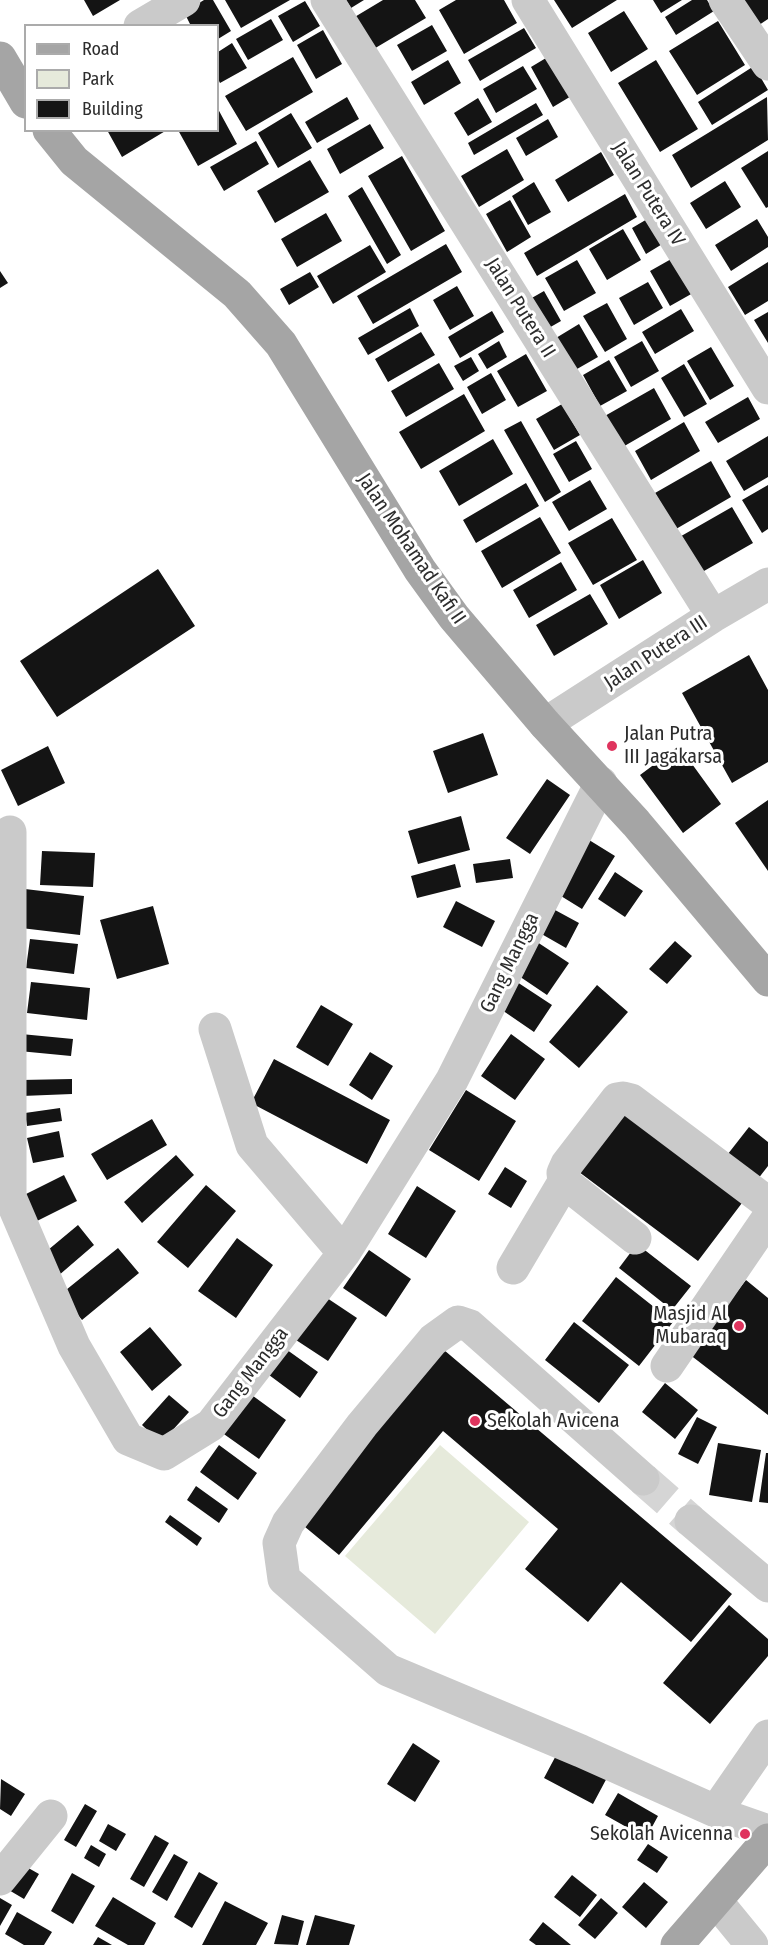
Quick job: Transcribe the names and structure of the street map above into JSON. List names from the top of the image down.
{
  "streets": {
    "main road": ["Jalan Mohamad Kafi II"],
    "street": [
      "Jalan Putera IV",
      "Jalan Putera II",
      "Jalan Putera III",
      "Gang Mangga"
    ]
  },
  "crossings": [
    ["Jalan Putera II", "Jalan Putera III"],
    ["Jalan Mohamad Kafi II", "Jalan Putera III"],
    ["Jalan Mohamad Kafi II", "Gang Mangga"]
  ],
  "places": [
    "Jalan Putra III Jagakarsa",
    "Masjid Al Mubaraq",
    "Sekolah Avicena",
    "Sekolah Avicenna"
  ],
  "legend": ["Road", "Park", "Building"]
}
